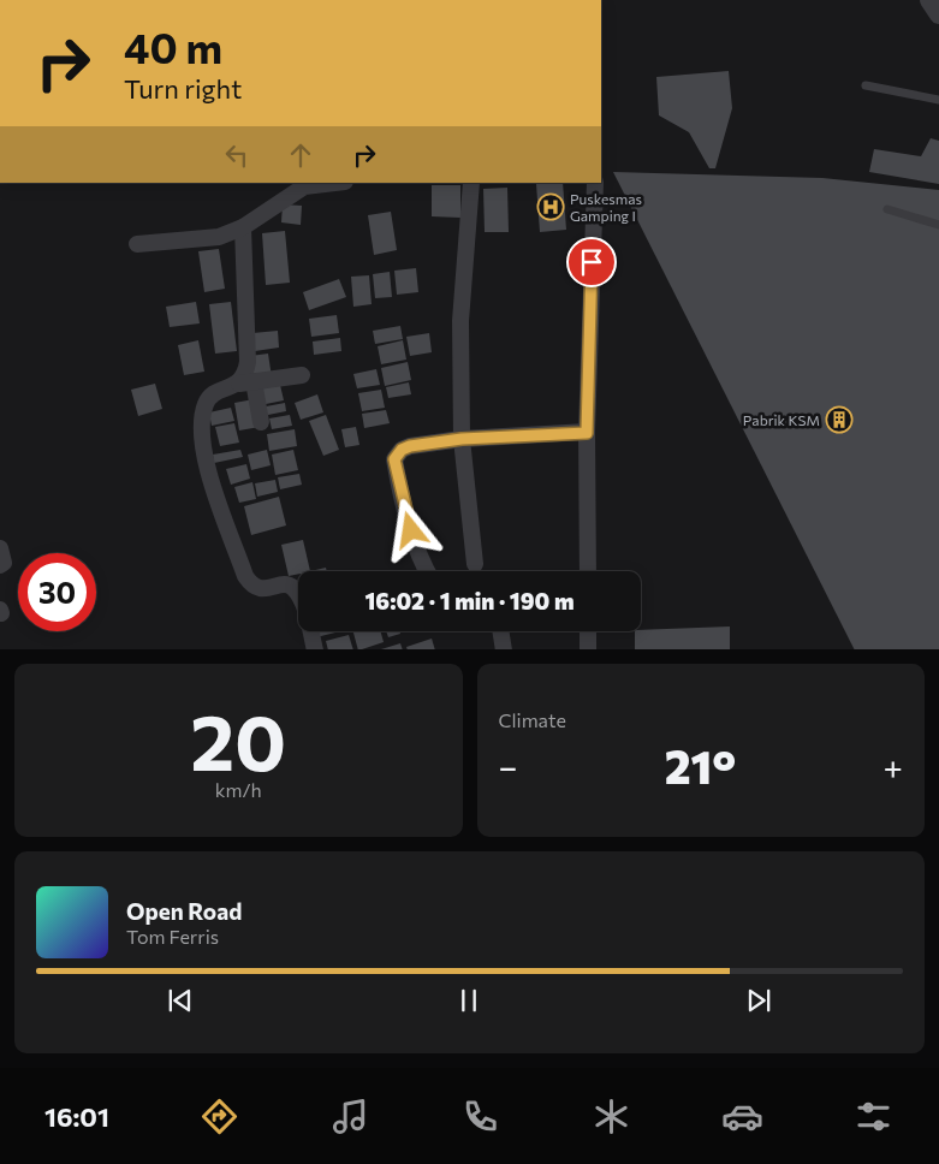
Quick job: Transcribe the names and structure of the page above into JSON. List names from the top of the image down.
{
  "places": {
    "hospital": ["Puskesmas Gamping I"],
    "building": ["Pabrik KSM"]
  },
  "page": {
    "turn": ["40 m", "Turn right"],
    "limit": "30",
    "trip": "16:02 · 1 min · 190 m",
    "tile": [
      ["20", "km/h"],
      "Climate"
    ],
    "heat": ["−", "21°", "+"],
    "song": ["Open Road", "Tom Ferris"],
    "tabs": "16:01"
  }
}
